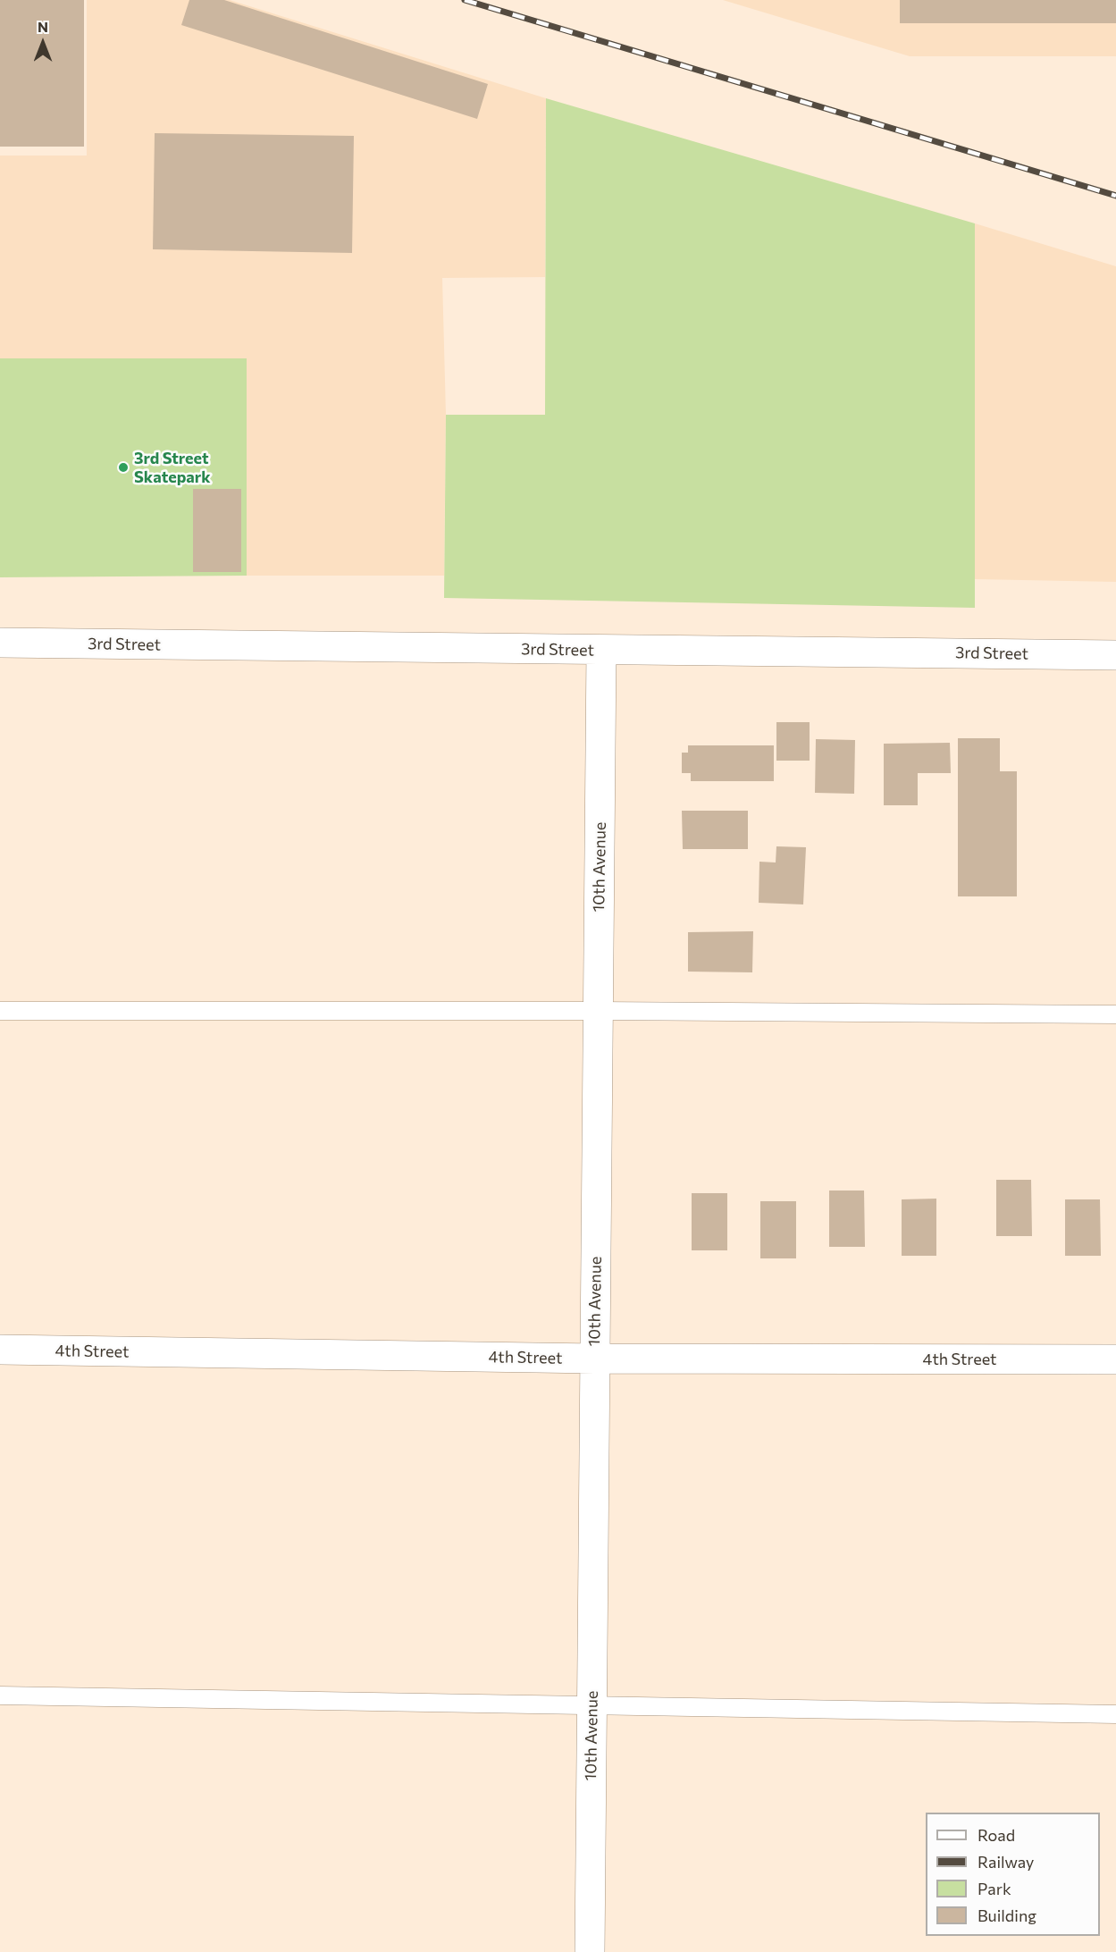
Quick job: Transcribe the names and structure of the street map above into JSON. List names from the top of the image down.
{
  "streets": {
    "street": ["3rd Street", "10th Avenue", "4th Street"]
  },
  "crossings": [
    ["3rd Street", "10th Avenue"],
    ["10th Avenue", "4th Street"]
  ],
  "places": ["3rd Street Skatepark"],
  "legend": [
    "Road",
    "Railway",
    "Park",
    "Building"
  ],
  "north": "top"
}
